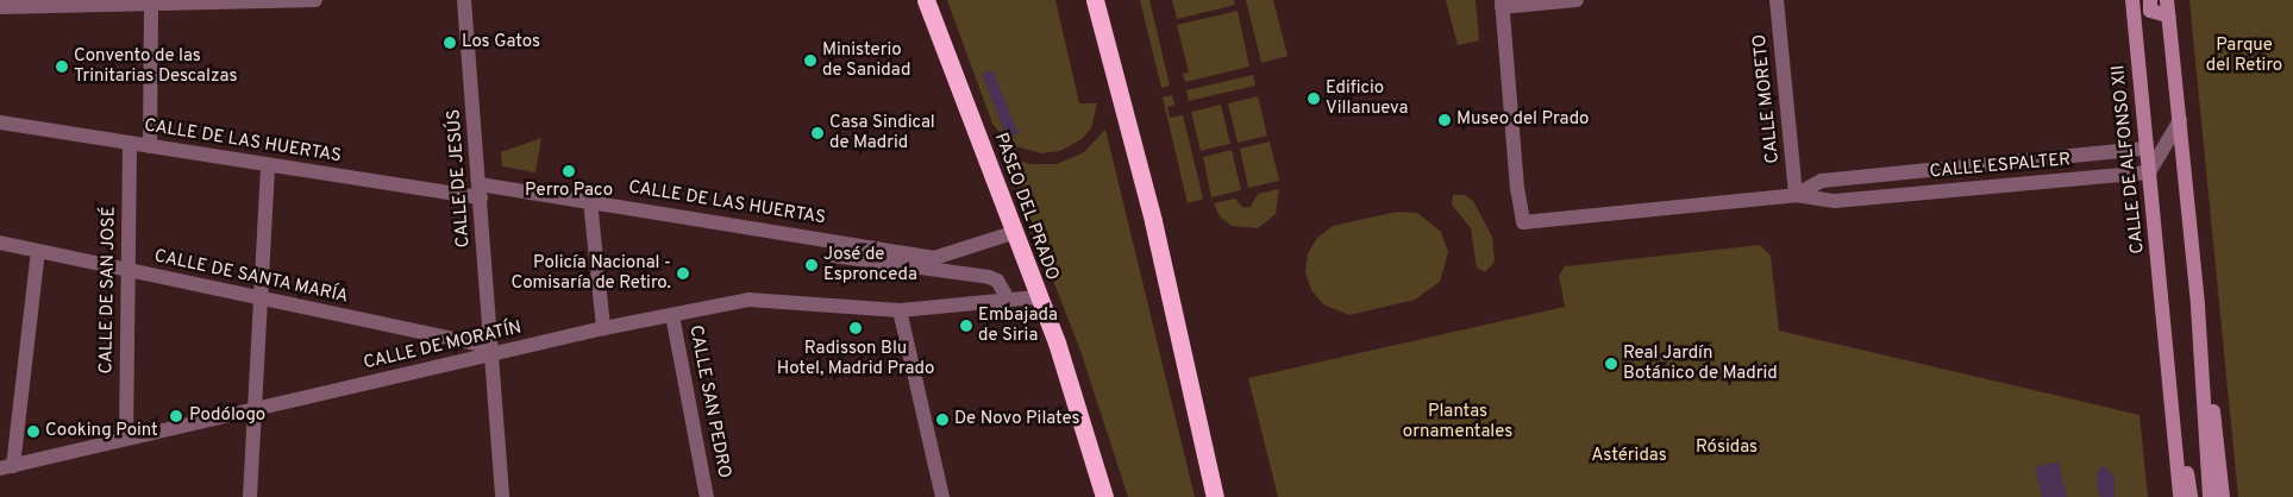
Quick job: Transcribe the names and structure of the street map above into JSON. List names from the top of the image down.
{
  "streets": {
    "highway": ["PASEO DEL PRADO"],
    "main road": ["CALLE DE ALFONSO XII"],
    "street": [
      "CALLE MORETO",
      "CALLE DE LAS HUERTAS",
      "CALLE ESPALTER",
      "CALLE DE JESÚS",
      "CALLE DE SANTA MARÍA",
      "CALLE DE SAN JOSÉ",
      "CALLE DE MORATÍN",
      "CALLE SAN PEDRO"
    ]
  },
  "crossings": [
    ["CALLE MORETO", "CALLE ESPALTER"],
    ["CALLE DE LAS HUERTAS", "CALLE DE JESÚS"],
    ["CALLE DE LAS HUERTAS", "PASEO DEL PRADO"],
    ["CALLE DE LAS HUERTAS", "CALLE DE SAN JOSÉ"],
    ["CALLE DE ALFONSO XII", "CALLE ESPALTER"],
    ["CALLE DE JESÚS", "CALLE DE SANTA MARÍA"],
    ["CALLE DE JESÚS", "CALLE DE MORATÍN"],
    ["PASEO DEL PRADO", "CALLE DE MORATÍN"],
    ["CALLE DE SANTA MARÍA", "CALLE DE SAN JOSÉ"],
    ["CALLE DE SANTA MARÍA", "CALLE DE MORATÍN"],
    ["CALLE DE SAN JOSÉ", "CALLE DE MORATÍN"],
    ["CALLE DE MORATÍN", "CALLE SAN PEDRO"]
  ],
  "parks": [
    "Parque del Retiro",
    "Plantas ornamentales",
    "Rósidas",
    "Astéridas"
  ],
  "places": [
    "Los Gatos",
    "Ministerio de Sanidad",
    "Convento de las Trinitarias Descalzas",
    "Edificio Villanueva",
    "Museo del Prado",
    "Casa Sindical de Madrid",
    "Perro Paco",
    "José de Espronceda",
    "Policía Nacional - Comisaría de Retiro.",
    "Embajada de Siria",
    "Radisson Blu Hotel, Madrid Prado",
    "Real Jardín Botánico de Madrid",
    "Podólogo",
    "De Novo Pilates",
    "Cooking Point"
  ]
}
